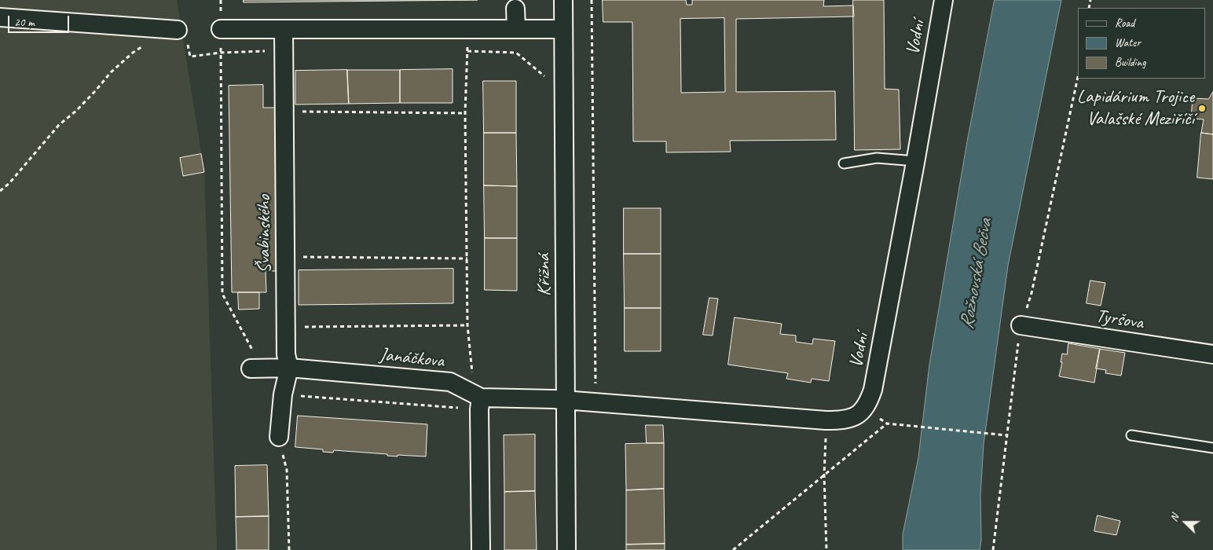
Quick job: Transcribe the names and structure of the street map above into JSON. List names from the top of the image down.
{
  "streets": {
    "street": [
      "Vodní",
      "Švabinského",
      "Křižná",
      "Tyršova",
      "Janáčkova"
    ]
  },
  "crossings": [
    ["Vodní", "Křižná"],
    ["Vodní", "Janáčkova"],
    ["Švabinského", "Janáčkova"],
    ["Křižná", "Janáčkova"]
  ],
  "water": ["Rožnovská Bečva"],
  "places": ["Lapidárium Trojice Valašské Meziříčí"],
  "legend": ["Road", "Water", "Building"],
  "scale_bar": "20 m",
  "north": "left"
}
